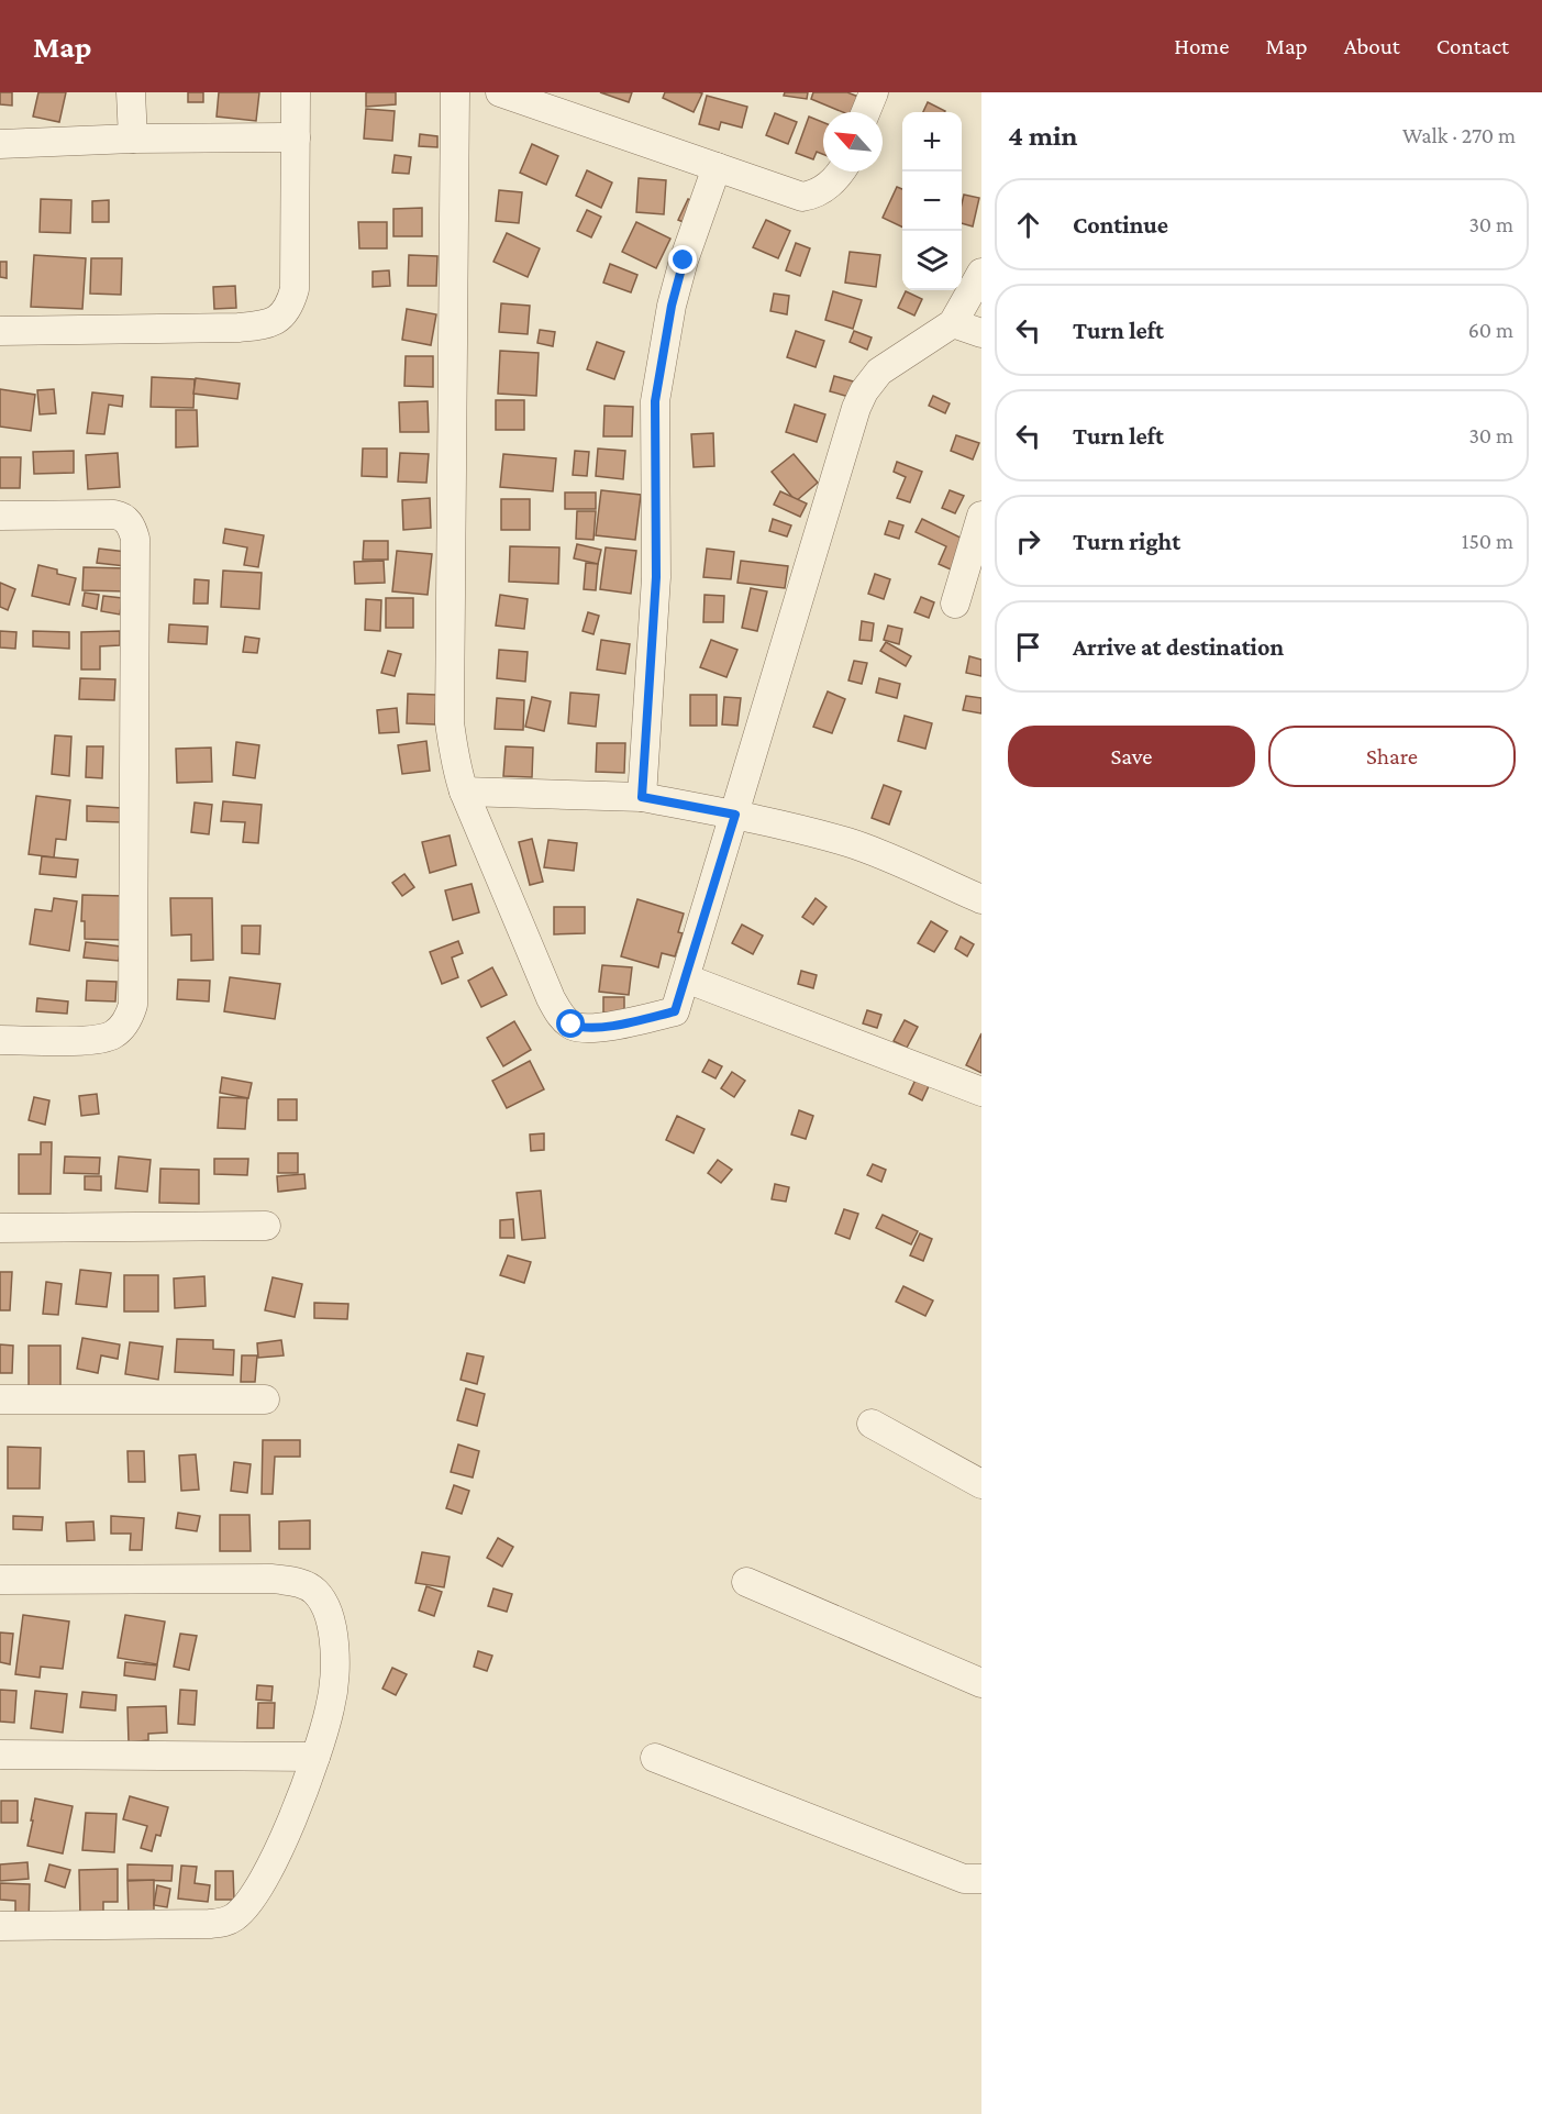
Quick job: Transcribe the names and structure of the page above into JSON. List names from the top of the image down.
{
  "north": "top left",
  "page": {
    "header": "Map",
    "nav": [
      "Home",
      "Map",
      "About",
      "Contact"
    ],
    "heading": ["4 min", "Walk · 270 m"],
    "map_buttons": ["+", "−"],
    "list": [
      ["Continue", "30 m"],
      ["Turn left", "60 m"],
      ["Turn left", "30 m"],
      ["Turn right", "150 m"],
      "Arrive at destination"
    ],
    "buttons": ["Save", "Share"]
  }
}
